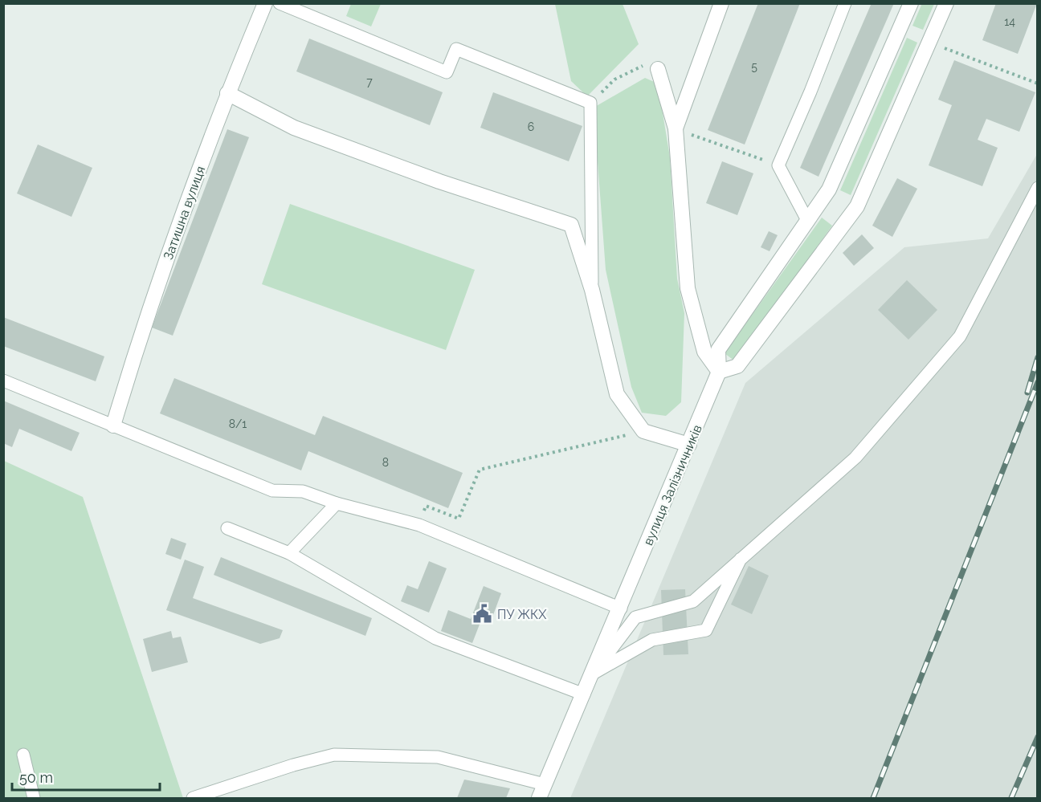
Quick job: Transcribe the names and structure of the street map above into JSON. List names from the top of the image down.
{
  "streets": {
    "street": ["Затишна вулиця", "вулиця Залізничників"]
  },
  "places": {
    "public building": ["ПУ ЖКХ"]
  },
  "house_numbers": [
    "14",
    "5",
    "7",
    "6",
    "8/1",
    "8"
  ],
  "scale_bar": "50 m"
}
